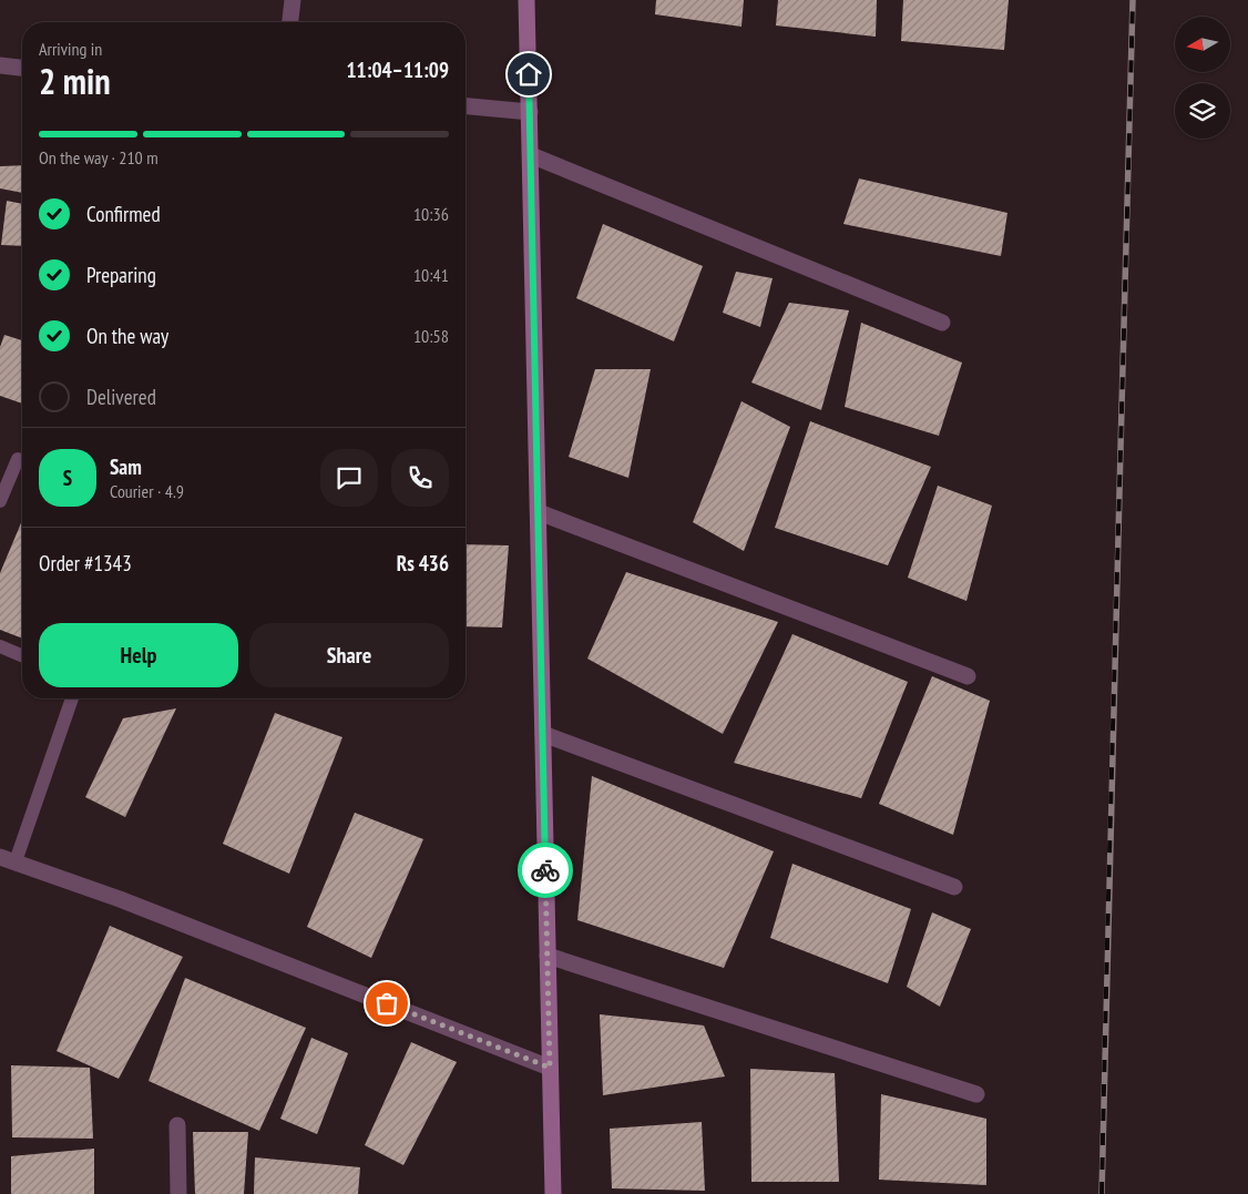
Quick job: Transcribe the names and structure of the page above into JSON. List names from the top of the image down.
{
  "north": "left",
  "page": {
    "heading": ["2 min", "Arriving in", "11:04–11:09"],
    "panel": [
      "Sam",
      "Courier · 4.9",
      "Order #1343",
      "Rs 436"
    ],
    "bar": "On the way · 210 m",
    "list": [
      ["Confirmed", "10:36"],
      ["Preparing", "10:41"],
      ["On the way", "10:58"],
      "Delivered"
    ],
    "round": "S",
    "buttons": ["Help", "Share"]
  }
}
